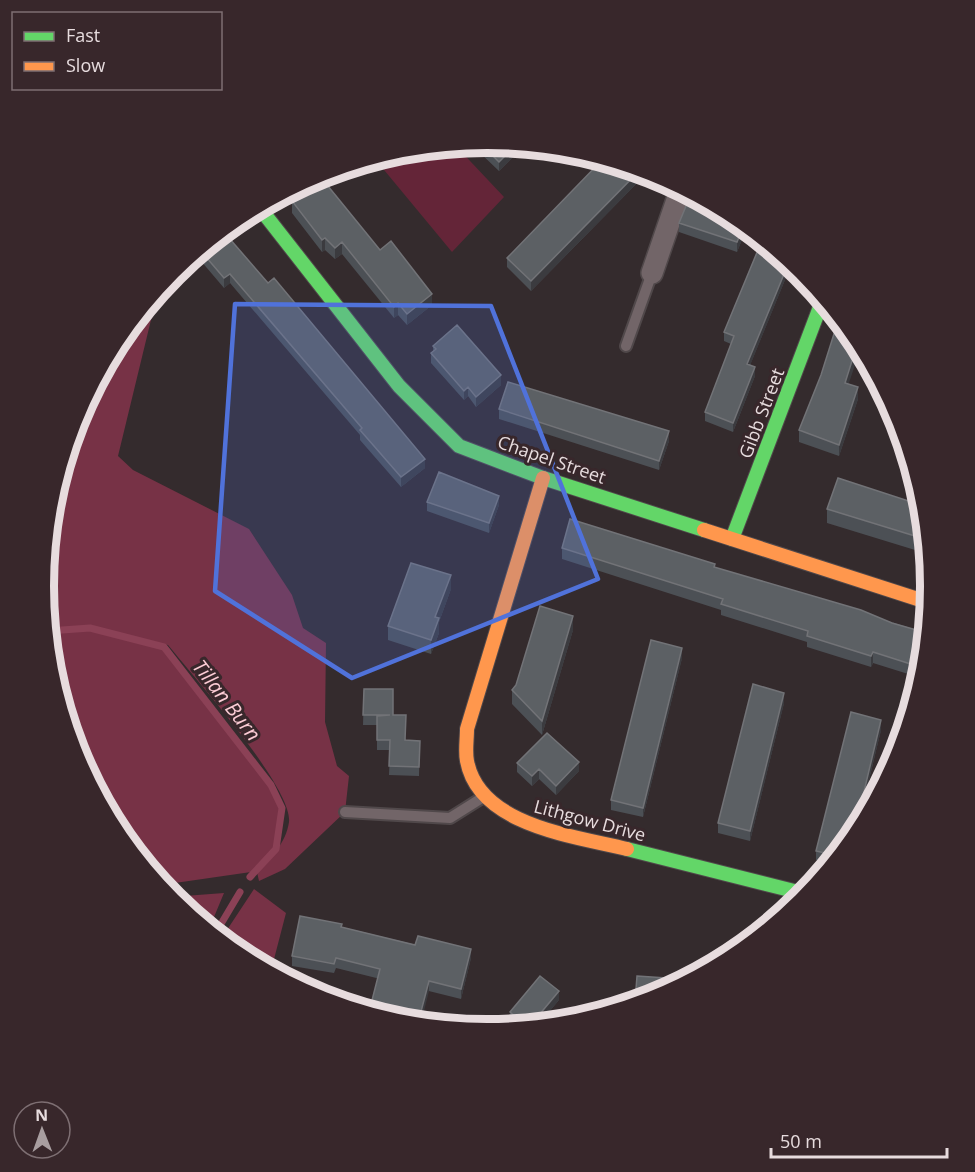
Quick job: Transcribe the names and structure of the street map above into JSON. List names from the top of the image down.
{
  "streets": {
    "street": ["Gibb Street", "Chapel Street", "Lithgow Drive"]
  },
  "crossings": [
    ["Gibb Street", "Chapel Street"],
    ["Chapel Street", "Lithgow Drive"]
  ],
  "water": ["Tillan Burn"],
  "legend": ["Fast", "Slow"],
  "scale_bar": "50 m",
  "north": "top"
}
